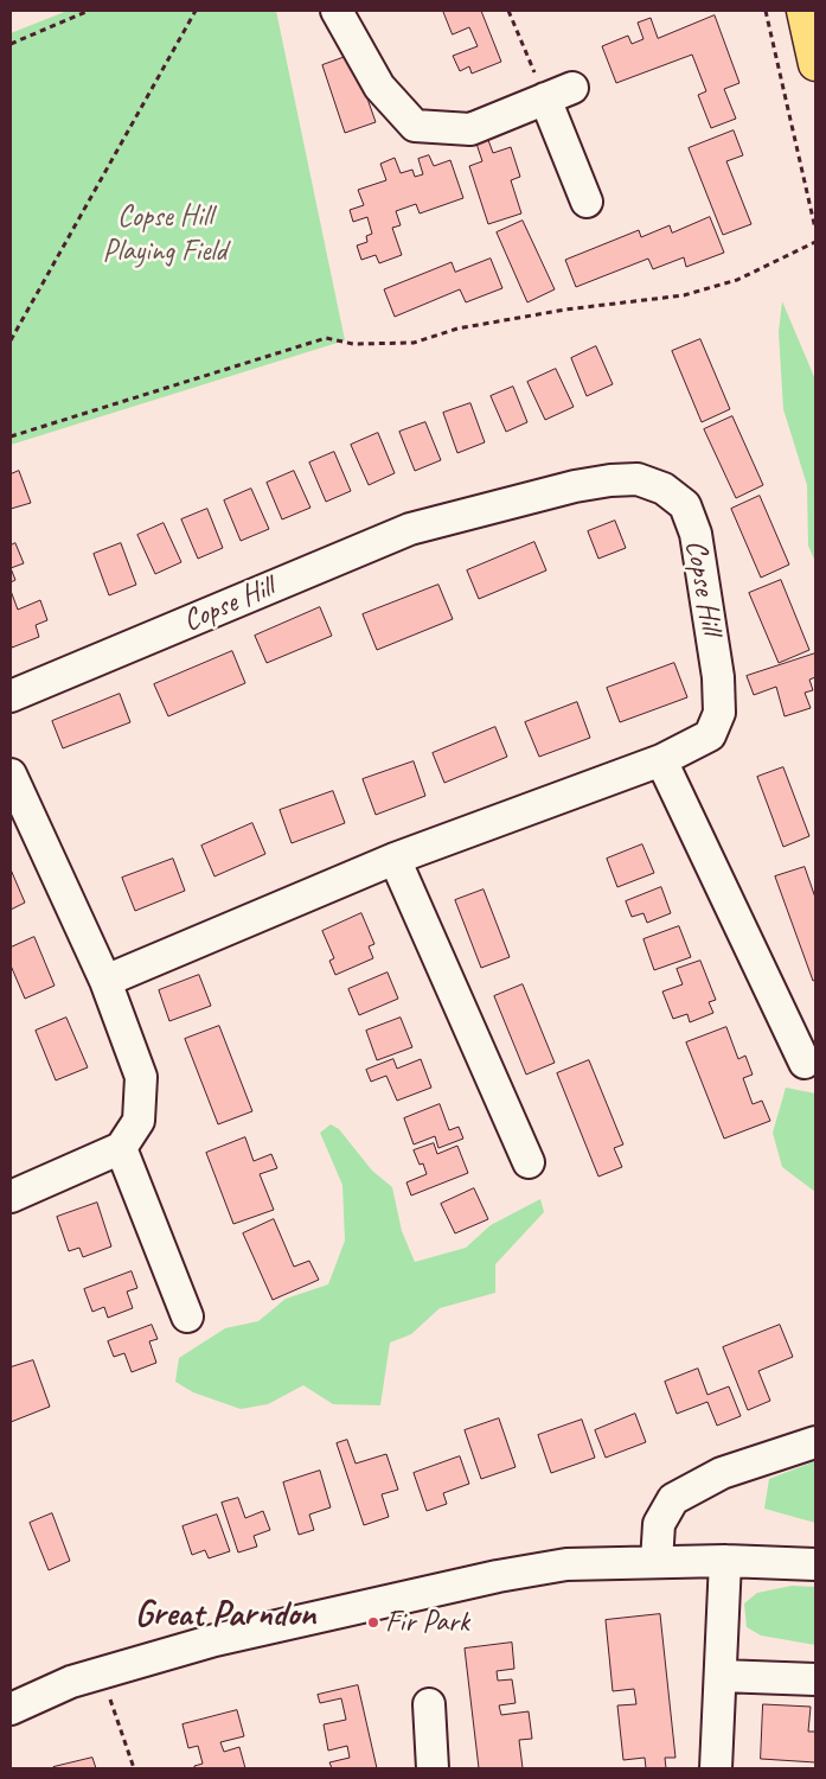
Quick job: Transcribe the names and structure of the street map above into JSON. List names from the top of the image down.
{
  "streets": {
    "street": ["Copse Hill"]
  },
  "districts": ["Great Parndon"],
  "parks": ["Copse Hill Playing Field"],
  "places": ["Fir Park"]
}
